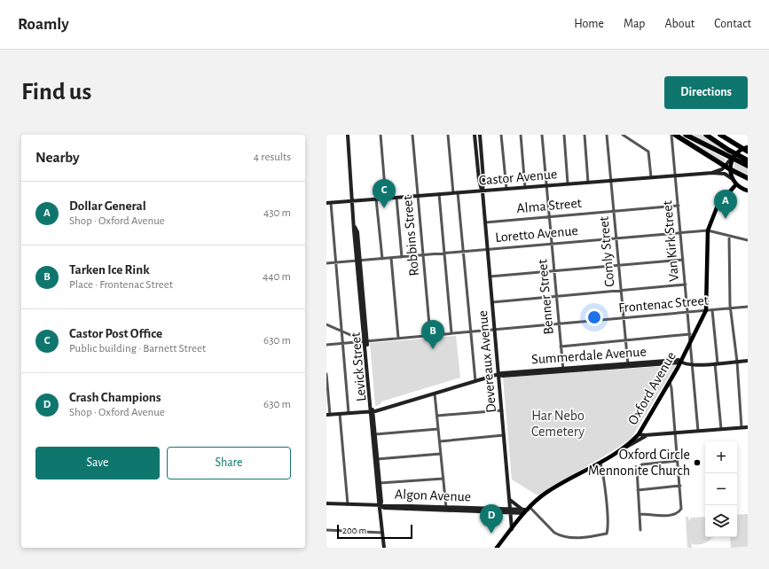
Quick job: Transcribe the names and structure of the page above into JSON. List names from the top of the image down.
{
  "streets": {
    "main road": [
      "Castor Avenue",
      "Summerdale Avenue",
      "Devereaux Avenue",
      "Levick Street",
      "Oxford Avenue",
      "Algon Avenue"
    ],
    "street": [
      "Alma Street",
      "Loretto Avenue",
      "Robbins Street",
      "Van Kirk Street",
      "Comly Street",
      "Benner Street",
      "Frontenac Street"
    ]
  },
  "crossings": [
    ["Castor Avenue", "Robbins Street"],
    ["Castor Avenue", "Van Kirk Street"],
    ["Castor Avenue", "Comly Street"],
    ["Castor Avenue", "Benner Street"],
    ["Castor Avenue", "Devereaux Avenue"],
    ["Castor Avenue", "Levick Street"],
    ["Alma Street", "Van Kirk Street"],
    ["Alma Street", "Comly Street"],
    ["Alma Street", "Benner Street"],
    ["Alma Street", "Devereaux Avenue"],
    ["Loretto Avenue", "Robbins Street"],
    ["Loretto Avenue", "Van Kirk Street"],
    ["Loretto Avenue", "Comly Street"],
    ["Loretto Avenue", "Benner Street"],
    ["Loretto Avenue", "Devereaux Avenue"],
    ["Loretto Avenue", "Levick Street"],
    ["Loretto Avenue", "Oxford Avenue"],
    ["Robbins Street", "Frontenac Street"],
    ["Van Kirk Street", "Frontenac Street"],
    ["Van Kirk Street", "Summerdale Avenue"],
    ["Van Kirk Street", "Oxford Avenue"],
    ["Comly Street", "Frontenac Street"],
    ["Comly Street", "Summerdale Avenue"],
    ["Benner Street", "Frontenac Street"],
    ["Benner Street", "Summerdale Avenue"],
    ["Frontenac Street", "Devereaux Avenue"],
    ["Frontenac Street", "Levick Street"],
    ["Frontenac Street", "Oxford Avenue"],
    ["Summerdale Avenue", "Devereaux Avenue"],
    ["Summerdale Avenue", "Levick Street"],
    ["Summerdale Avenue", "Oxford Avenue"],
    ["Devereaux Avenue", "Oxford Avenue"],
    ["Devereaux Avenue", "Algon Avenue"],
    ["Levick Street", "Algon Avenue"],
    ["Oxford Avenue", "Algon Avenue"]
  ],
  "parks": ["Har Nebo Cemetery"],
  "places": ["Oxford Circle Mennonite Church"],
  "scale_bar": "200 m",
  "page": {
    "header": "Roamly",
    "nav": [
      "Home",
      "Map",
      "About",
      "Contact"
    ],
    "buttons": [
      "Directions",
      ["Save", "Share"]
    ],
    "title": "Find us",
    "heading": ["Nearby", "4 results"],
    "pins": [
      "C",
      "A",
      "B",
      "D"
    ],
    "list": [
      {
        "mark": "A",
        "name": "Dollar General",
        "note": "Shop · Oxford Avenue",
        "value": "430 m"
      },
      {
        "mark": "B",
        "name": "Tarken Ice Rink",
        "note": "Place · Frontenac Street",
        "value": "440 m"
      },
      {
        "mark": "C",
        "name": "Castor Post Office",
        "note": "Public building · Barnett Street",
        "value": "630 m"
      },
      {
        "mark": "D",
        "name": "Crash Champions",
        "note": "Shop · Oxford Avenue",
        "value": "630 m"
      }
    ],
    "map_buttons": ["+", "−"],
    "scale": "200 m"
  }
}
